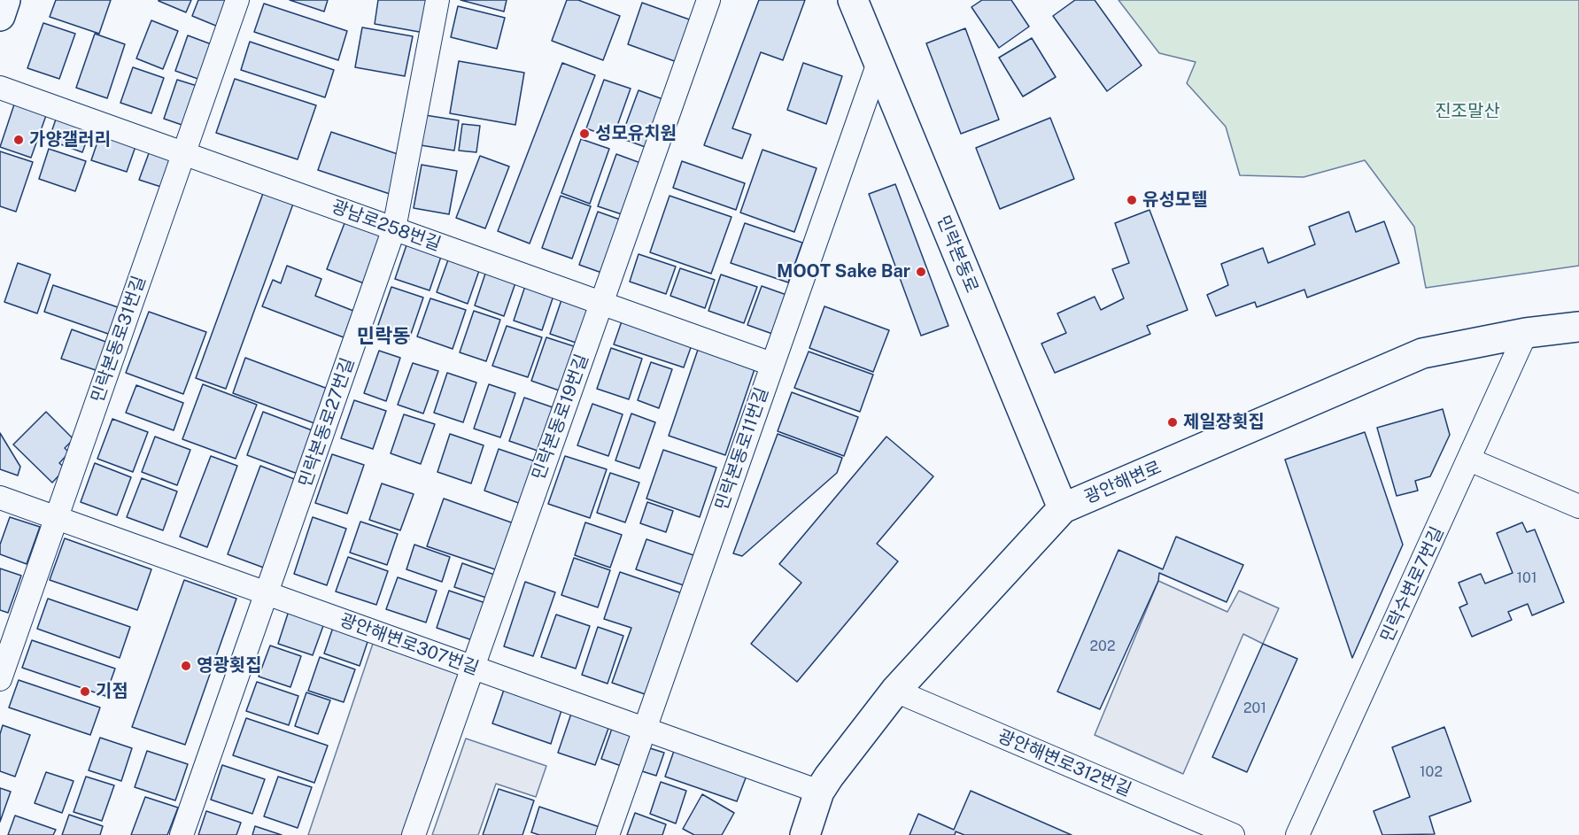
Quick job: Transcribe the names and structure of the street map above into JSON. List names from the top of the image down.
{
  "streets": {
    "main road": ["민락본동로", "광안해변로"],
    "street": [
      "광남로258번길",
      "민락본동로31번길",
      "민락본동로19번길",
      "민락본동로27번길",
      "민락본동로11번길",
      "민락수변로7번길",
      "광안해변로307번길",
      "광안해변로312번길"
    ]
  },
  "crossings": [
    ["광남로258번길", "민락본동로31번길"],
    ["광남로258번길", "민락본동로19번길"],
    ["광남로258번길", "민락본동로27번길"],
    ["광남로258번길", "민락본동로11번길"],
    ["민락본동로", "민락본동로11번길"],
    ["민락본동로", "광안해변로"],
    ["민락본동로31번길", "광안해변로307번길"],
    ["민락본동로19번길", "광안해변로307번길"],
    ["민락본동로27번길", "광안해변로307번길"],
    ["민락본동로11번길", "광안해변로307번길"],
    ["광안해변로", "민락수변로7번길"],
    ["광안해변로", "광안해변로307번길"],
    ["광안해변로", "광안해변로312번길"]
  ],
  "districts": ["민락동"],
  "parks": ["진조말산"],
  "places": [
    "성모유치원",
    "가양갤러리",
    "유성모텔",
    "MOOT Sake Bar",
    "제일장횟집",
    "영광횟집",
    "기점"
  ],
  "house_numbers": [
    "101",
    "202",
    "201",
    "102"
  ]
}
